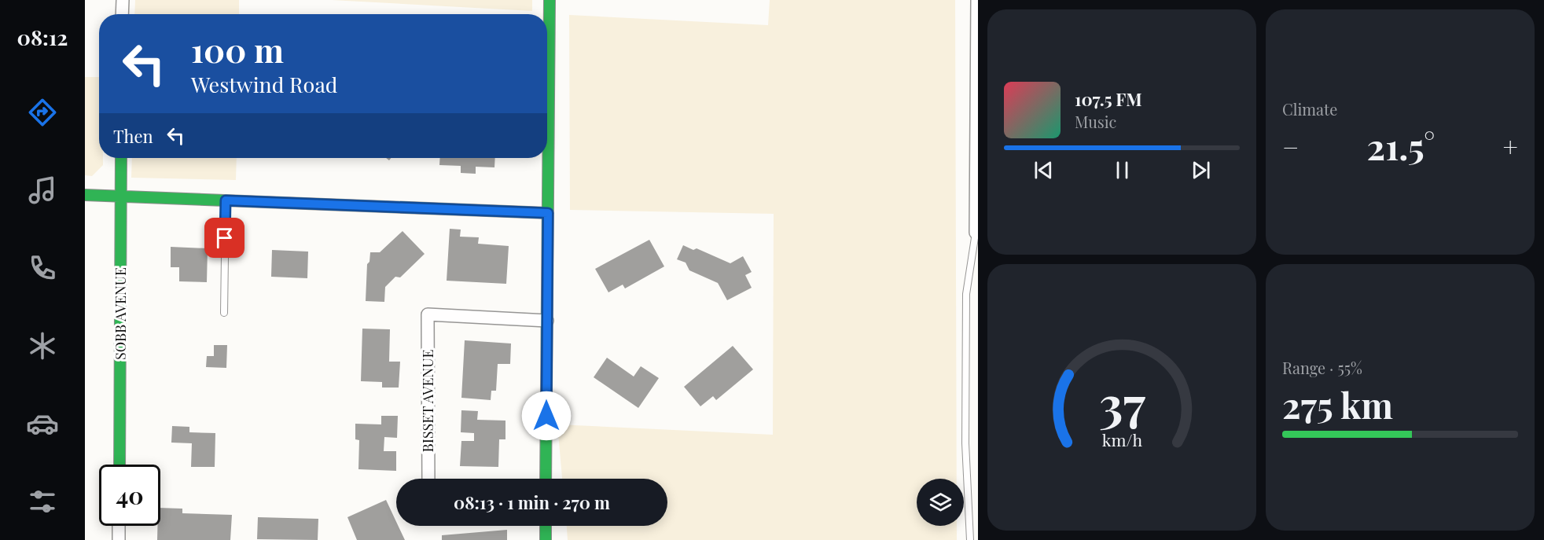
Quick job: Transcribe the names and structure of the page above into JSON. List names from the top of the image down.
{
  "streets": {
    "street": ["SOBB AVENUE", "BISSET AVENUE"]
  },
  "page": {
    "tabs": "08:12",
    "tile": [
      "Climate",
      ["Range · 55%", "275 km"]
    ],
    "turn": ["100 m", "Westwind Road"],
    "song": ["107.5 FM", "Music"],
    "then": "Then",
    "heat": ["−", "21.5°", "+"],
    "limit": "40",
    "trip": "08:13 · 1 min · 270 m",
    "gauge": ["37", "km/h"]
  }
}
